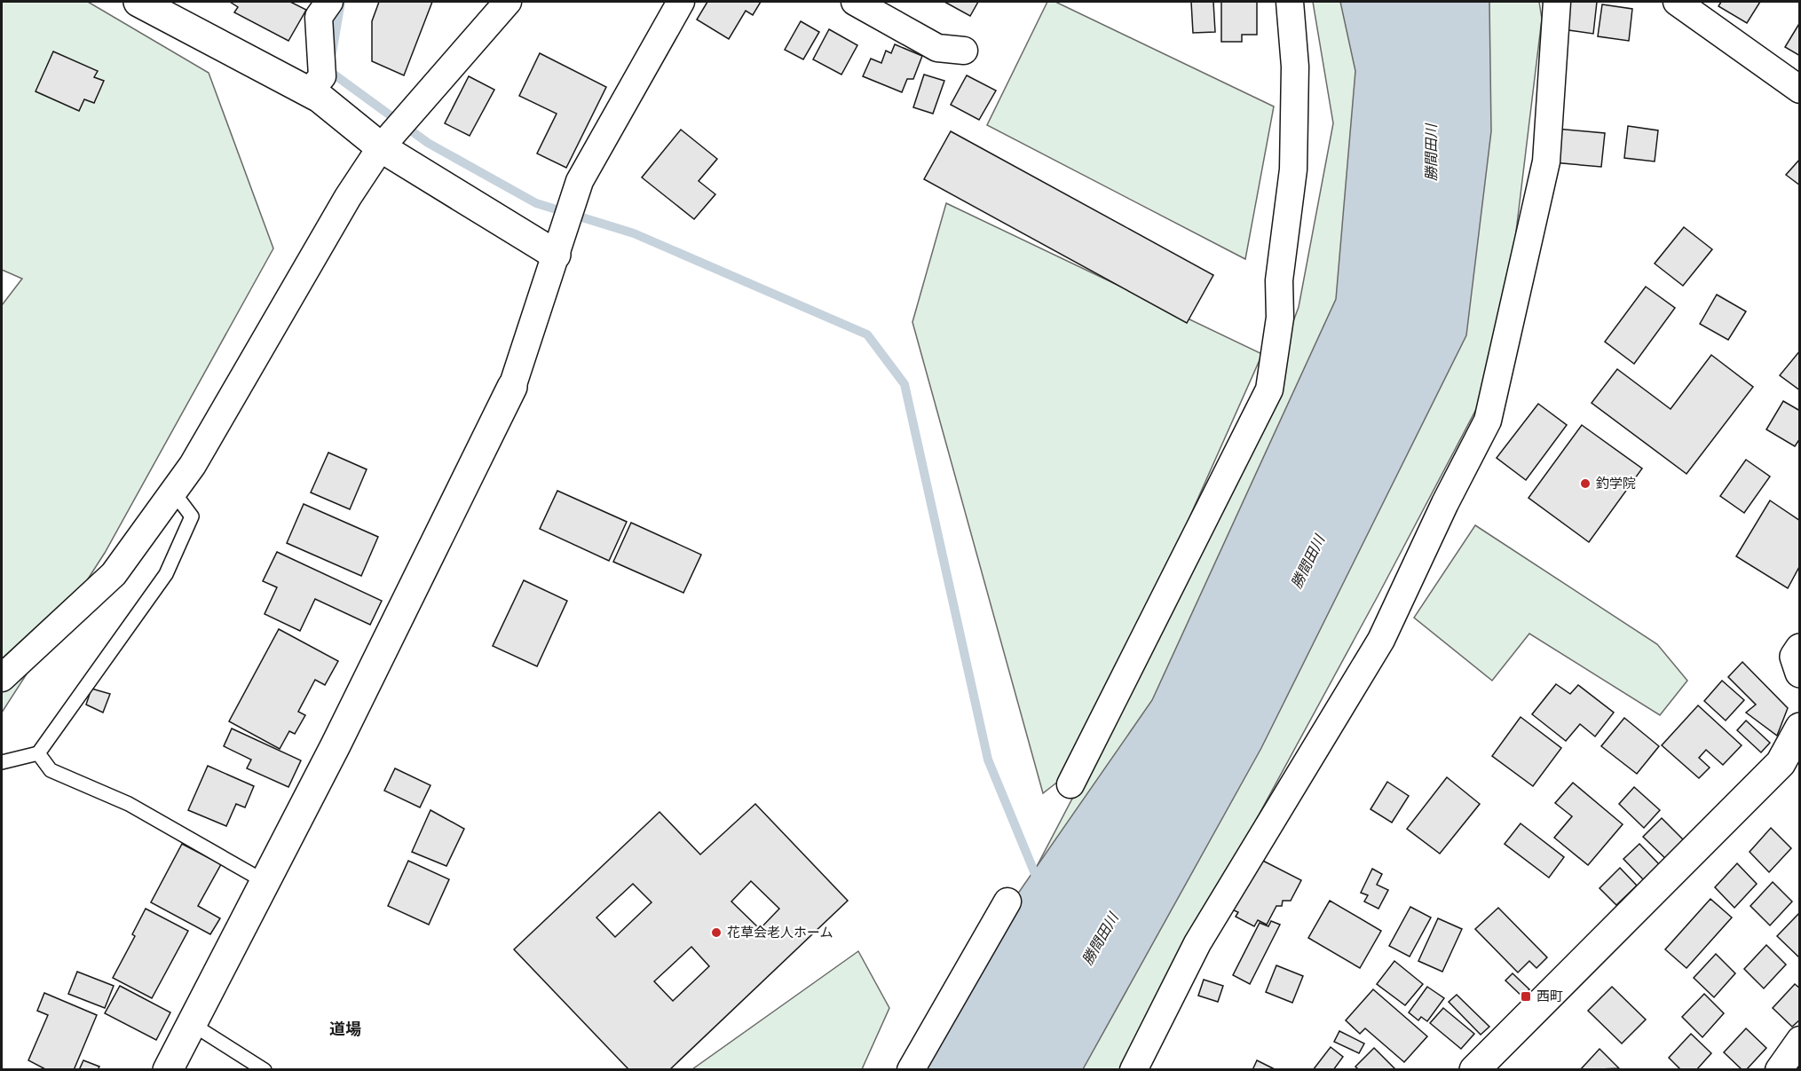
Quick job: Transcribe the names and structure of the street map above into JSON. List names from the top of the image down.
{
  "districts": ["道場"],
  "water": ["勝間田川"],
  "places": {
    "other": ["釣学院", "花草会老人ホーム"],
    "transit": ["西町"]
  }
}
